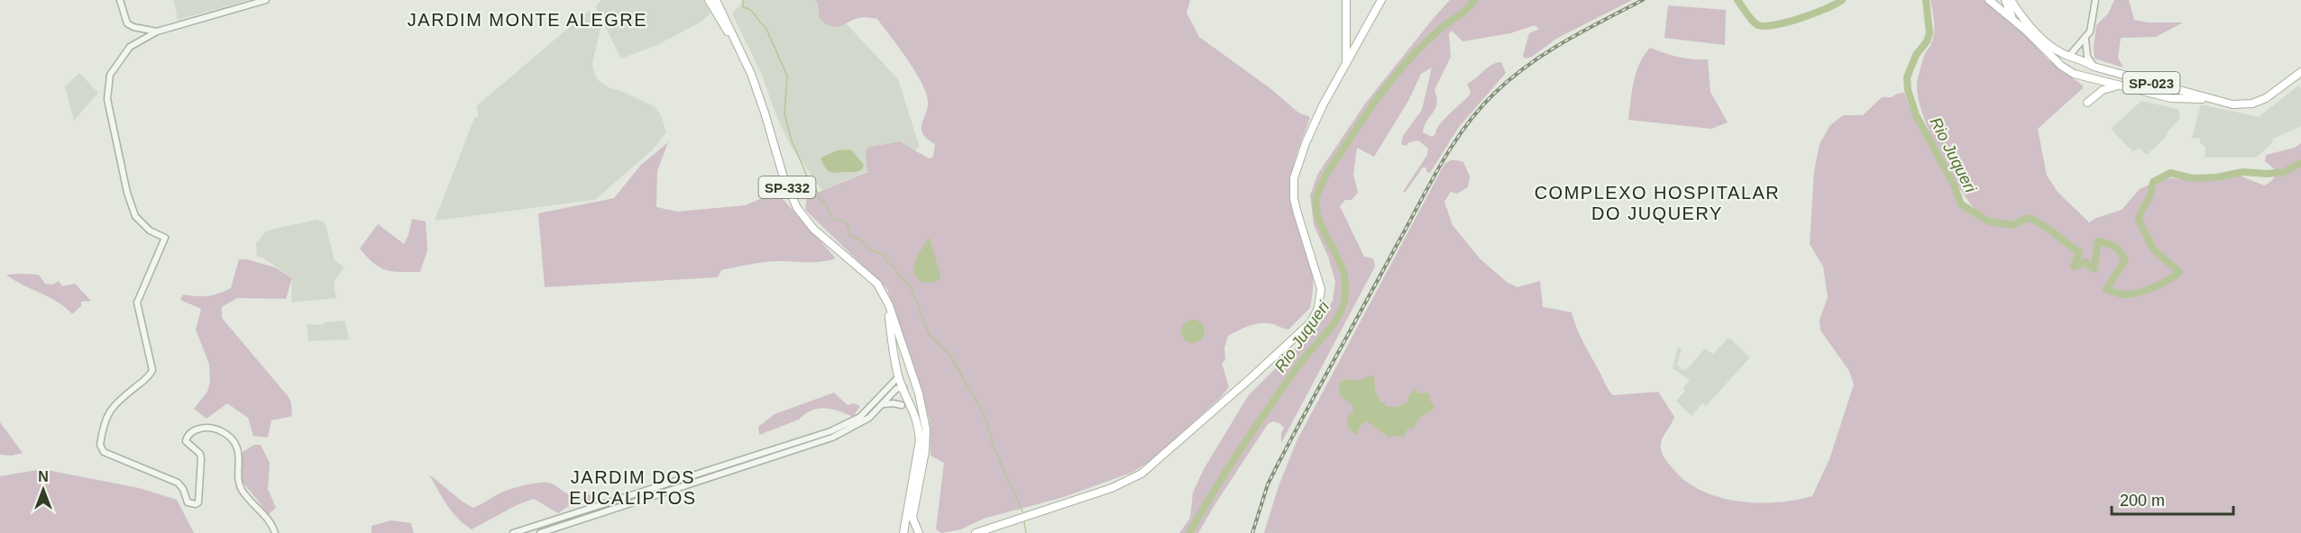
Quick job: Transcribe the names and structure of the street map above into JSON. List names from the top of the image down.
{
  "streets": {
    "main road": ["SP-023", "SP-332"]
  },
  "districts": ["JARDIM MONTE ALEGRE", "COMPLEXO HOSPITALAR DO JUQUERY", "JARDIM DOS EUCALIPTOS"],
  "water": ["Rio Juqueri"],
  "scale_bar": "200 m",
  "north": "top"
}
